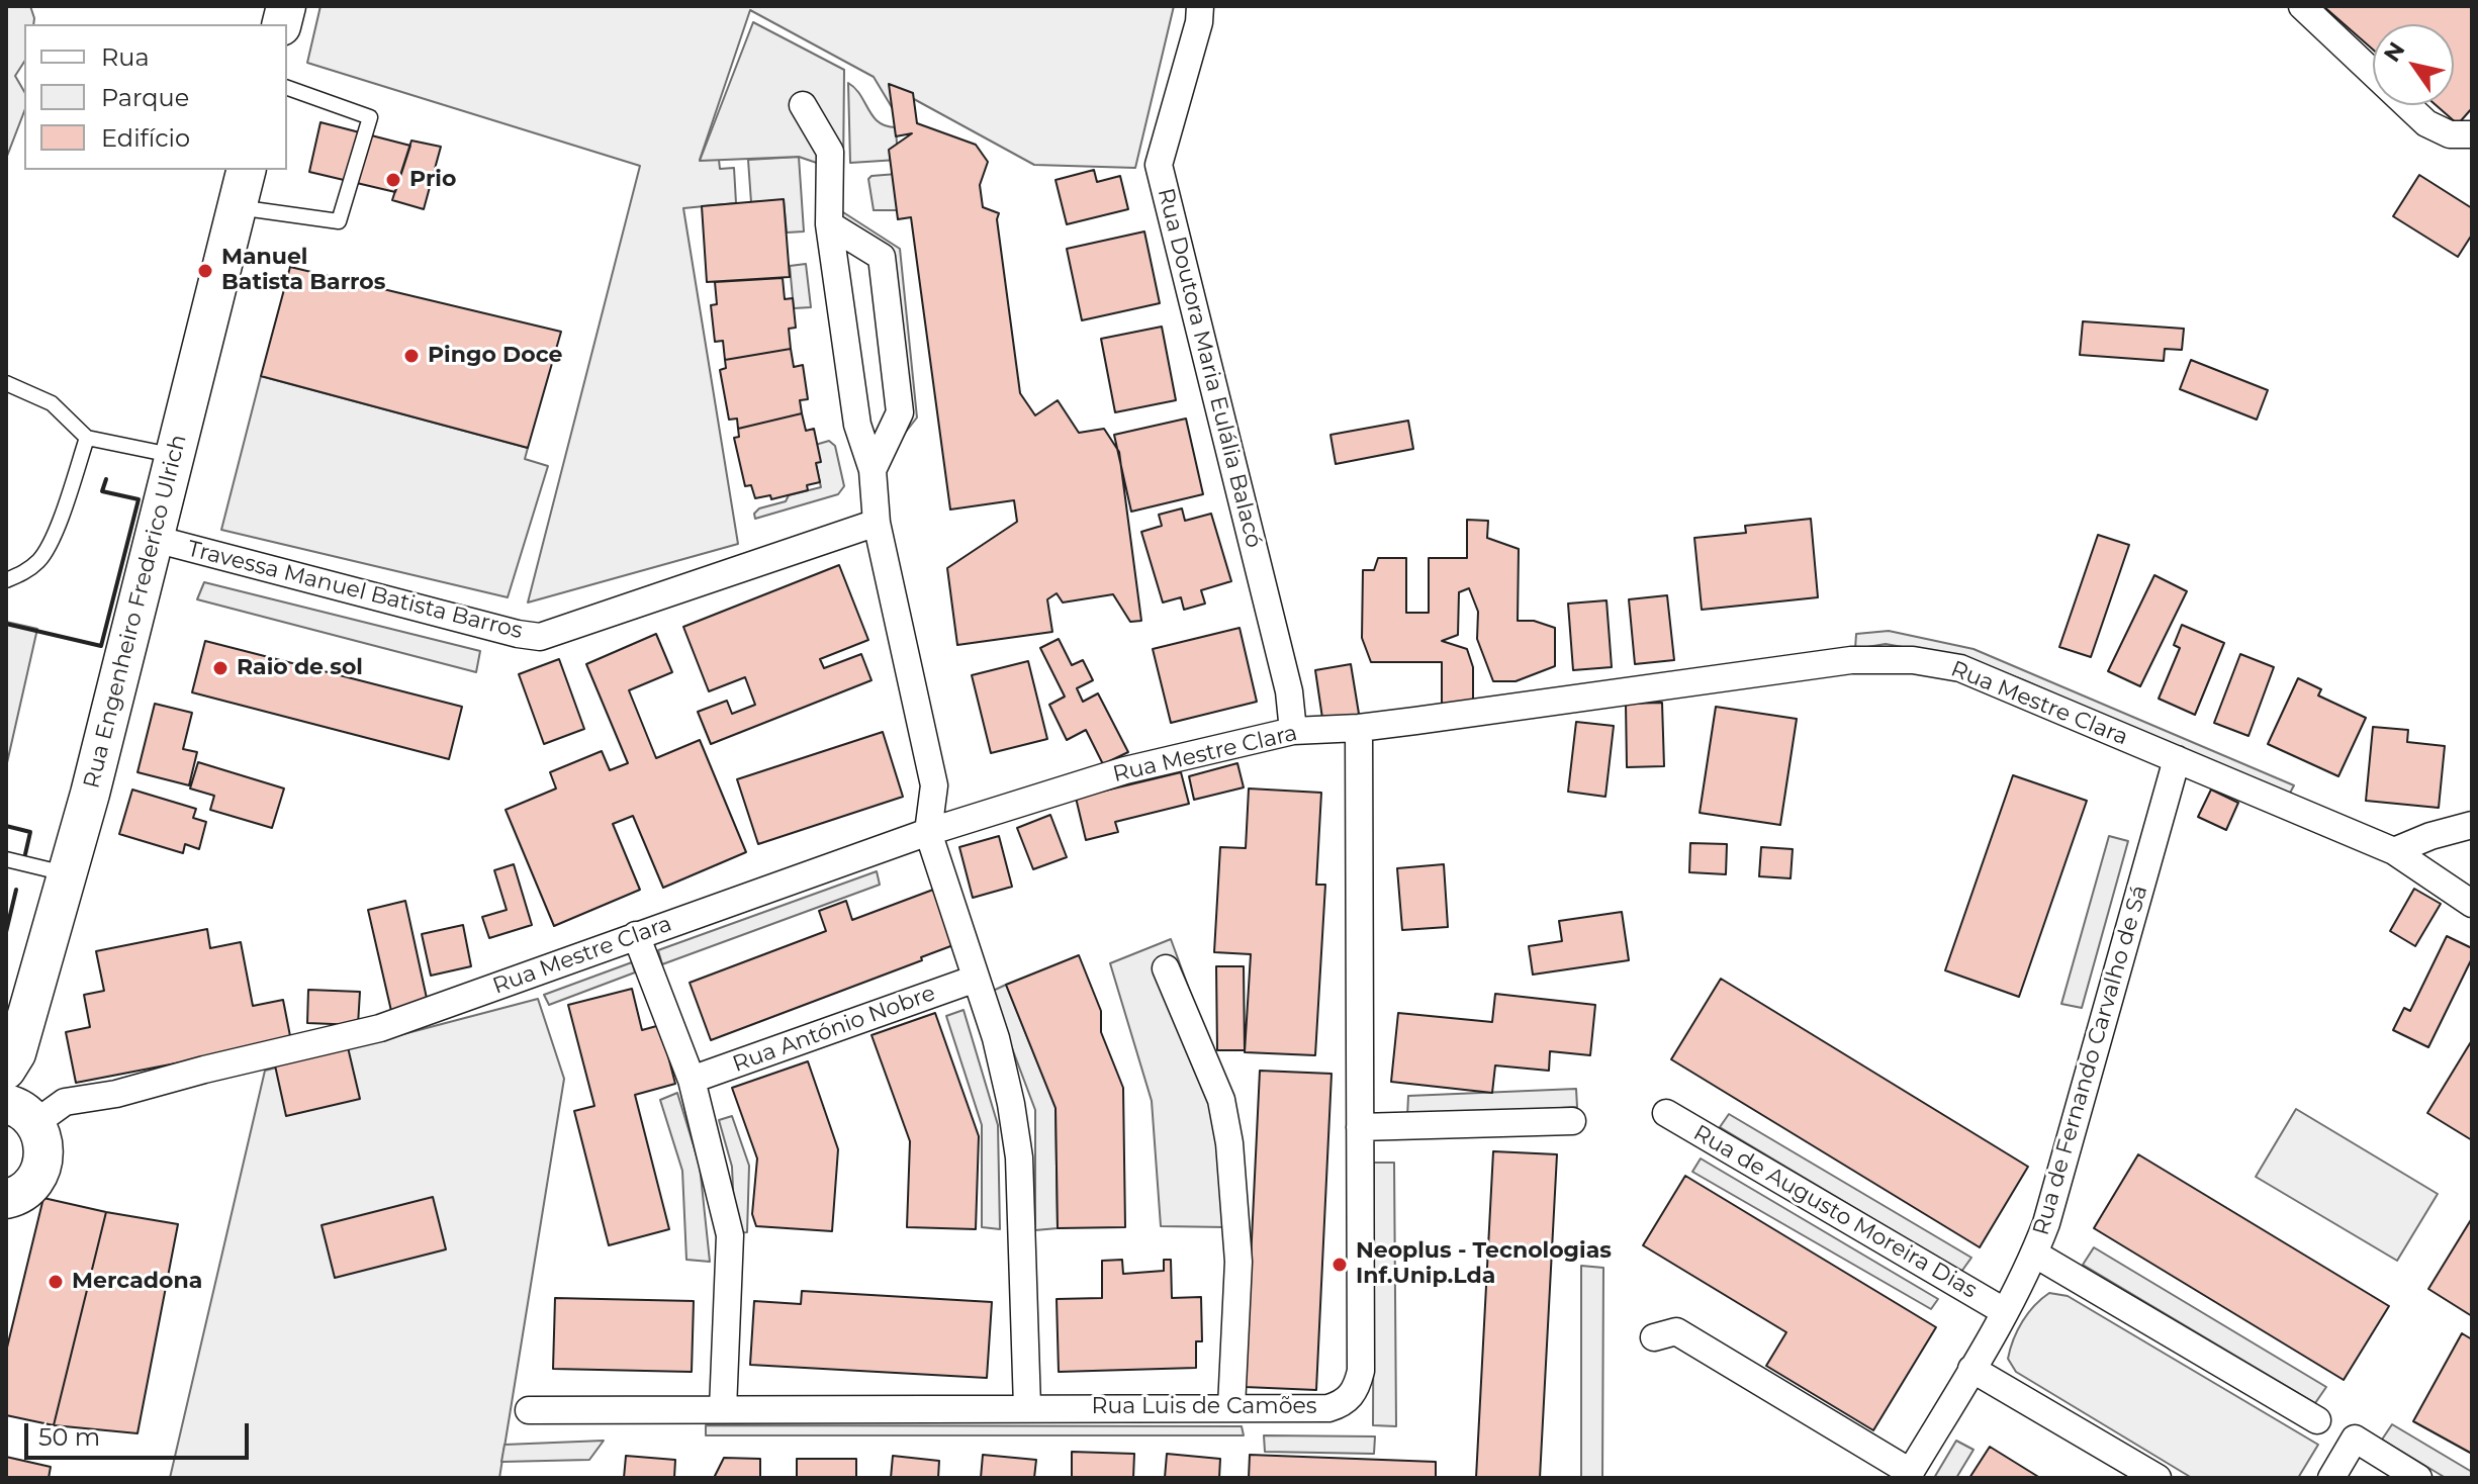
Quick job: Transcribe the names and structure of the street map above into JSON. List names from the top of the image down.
{
  "streets": {
    "main road": ["Rua Engenheiro Frederico Ulrich"],
    "street": [
      "Rua Doutora Maria Eulália Balacó",
      "Travessa Manuel Batista Barros",
      "Rua Mestre Clara",
      "Rua António Nobre",
      "Rua de Fernando Carvalho de Sá",
      "Rua de Augusto Moreira Dias",
      "Rua Luis de Camões"
    ]
  },
  "crossings": [
    ["Rua Doutora Maria Eulália Balacó", "Rua Mestre Clara"],
    ["Travessa Manuel Batista Barros", "Rua Engenheiro Frederico Ulrich"],
    ["Rua Engenheiro Frederico Ulrich", "Rua Mestre Clara"],
    ["Rua Mestre Clara", "Rua de Fernando Carvalho de Sá"],
    ["Rua Mestre Clara", "Rua Luis de Camões"],
    ["Rua de Fernando Carvalho de Sá", "Rua de Augusto Moreira Dias"]
  ],
  "places": [
    "Prio",
    "Manuel Batista Barros",
    "Pingo Doce",
    "Raio de sol",
    "Neoplus - Tecnologias Inf.Unip.Lda",
    "Mercadona"
  ],
  "legend": ["Rua", "Parque", "Edifício"],
  "scale_bar": "50 m",
  "north": "top left"
}
